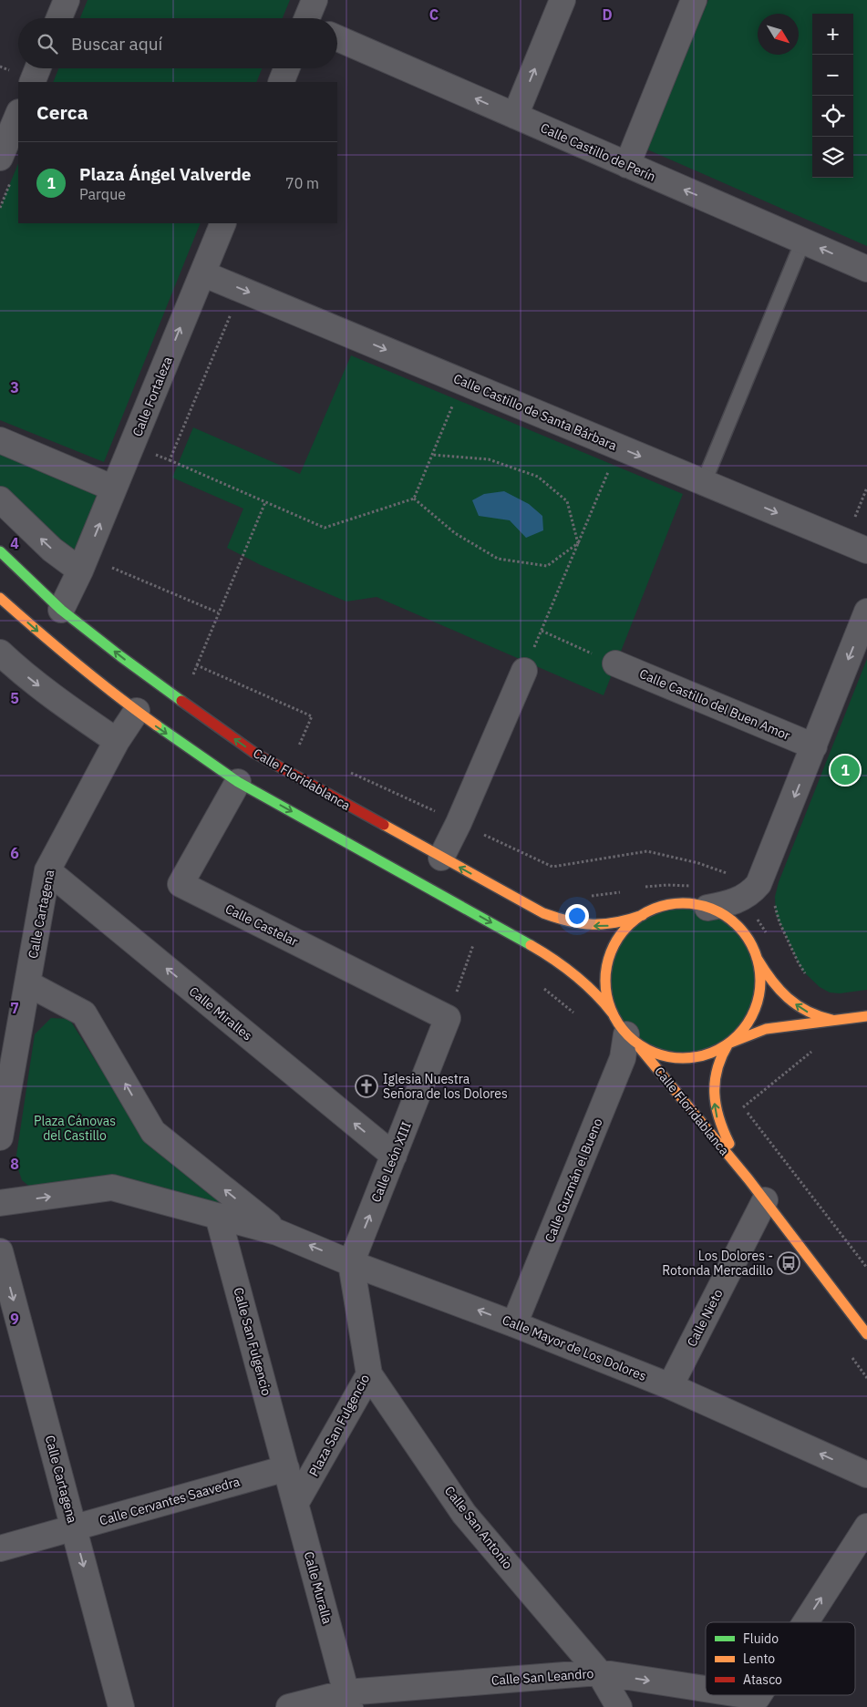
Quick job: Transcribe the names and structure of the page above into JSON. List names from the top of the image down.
{
  "streets": {
    "main road": ["Calle Floridablanca"],
    "street": [
      "Calle Castillo de Perín",
      "Calle Fortaleza",
      "Calle Castillo de Santa Bárbara",
      "Calle Castillo del Buen Amor",
      "Calle Cartagena",
      "Calle Castelar",
      "Calle Miralles",
      "Calle León XIII",
      "Calle Guzmán el Bueno",
      "Calle Nieto",
      "Calle San Fulgencio",
      "Calle Mayor de Los Dolores",
      "Plaza San Fulgencio",
      "Calle Cervantes Saavedra",
      "Calle San Antonio",
      "Calle Muralla",
      "Calle San Leandro"
    ]
  },
  "crossings": [
    ["Calle Fortaleza", "Calle Castillo de Santa Bárbara"],
    ["Calle Fortaleza", "Calle Floridablanca"],
    ["Calle Floridablanca", "Calle Guzmán el Bueno"],
    ["Calle Floridablanca", "Calle Nieto"],
    ["Calle Cartagena", "Calle Miralles"],
    ["Calle Cartagena", "Calle Cervantes Saavedra"],
    ["Calle Castelar", "Calle León XIII"],
    ["Calle Miralles", "Calle León XIII"],
    ["Calle León XIII", "Calle Mayor de Los Dolores"],
    ["Calle León XIII", "Plaza San Fulgencio"],
    ["Calle Guzmán el Bueno", "Calle Mayor de Los Dolores"],
    ["Calle Nieto", "Calle Mayor de Los Dolores"],
    ["Calle San Fulgencio", "Calle Cervantes Saavedra"],
    ["Calle San Fulgencio", "Calle Muralla"],
    ["Calle Mayor de Los Dolores", "Plaza San Fulgencio"],
    ["Plaza San Fulgencio", "Calle San Antonio"],
    ["Plaza San Fulgencio", "Calle Muralla"],
    ["Calle Cervantes Saavedra", "Calle Muralla"],
    ["Calle San Antonio", "Calle San Leandro"],
    ["Calle Muralla", "Calle San Leandro"]
  ],
  "one_way": [
    "Calle Castillo de Perín",
    "Calle Fortaleza",
    "Calle Castillo de Santa Bárbara",
    "Calle Cartagena",
    "Calle León XIII",
    "Calle Mayor de Los Dolores",
    "Calle San Leandro"
  ],
  "parks": ["Plaza Cánovas del Castillo"],
  "places": {
    "church": ["Iglesia Nuestra Señora de los Dolores"],
    "bus stop": ["Los Dolores - Rotonda Mercadillo"]
  },
  "legend": ["Fluido", "Lento", "Atasco"],
  "north": "bottom right",
  "page": {
    "map_buttons": ["+", "−"],
    "search": "Buscar aquí",
    "heading": "Cerca",
    "list": [
      {
        "mark": "1",
        "name": "Plaza Ángel Valverde",
        "note": "Parque",
        "value": "70 m"
      }
    ],
    "pins": "1"
  },
  "grid": {
    "columns": ["C", "D"],
    "rows": [
      "3",
      "4",
      "5",
      "6",
      "7",
      "8",
      "9"
    ]
  }
}
